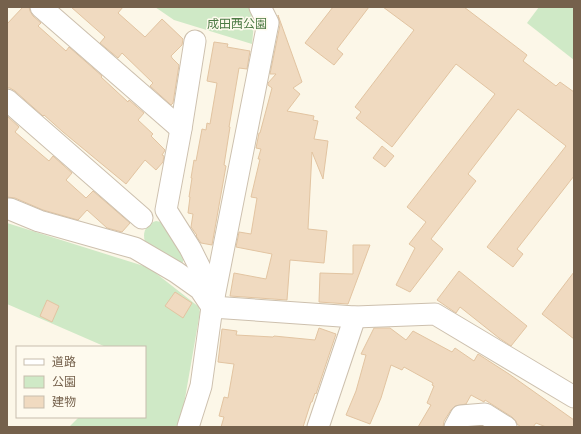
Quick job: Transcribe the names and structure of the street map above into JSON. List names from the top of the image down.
{
  "parks": ["成田西公園"],
  "legend": ["道路", "公園", "建物"]
}
